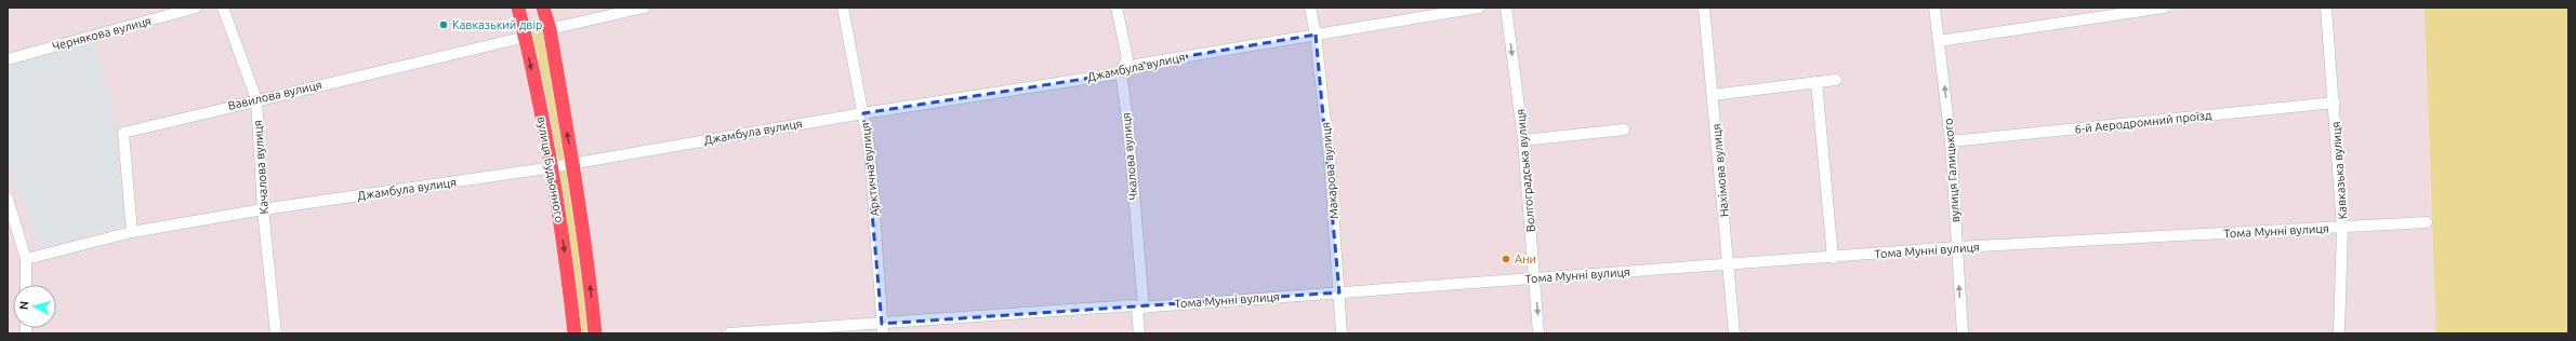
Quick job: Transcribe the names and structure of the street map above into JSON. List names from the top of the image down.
{
  "streets": {
    "main road": ["вулиця Будьонного"],
    "street": [
      "Чернякова вулиця",
      "Джамбула вулиця",
      "Вавилова вулиця",
      "6-й Аеродромний проїзд",
      "Чкалова вулиця",
      "Качалова вулиця",
      "Арктична вулиця",
      "Макарова вулиця",
      "Волгоградська вулиця",
      "Нахімова вулиця",
      "вулиця Галицького",
      "Кавказька вулиця",
      "Тома Мунні вулиця"
    ]
  },
  "crossings": [
    ["Джамбула вулиця", "Вавилова вулиця"],
    ["Джамбула вулиця", "Чкалова вулиця"],
    ["Джамбула вулиця", "Качалова вулиця"],
    ["Джамбула вулиця", "вулиця Будьонного"],
    ["Джамбула вулиця", "Арктична вулиця"],
    ["Джамбула вулиця", "Макарова вулиця"],
    ["Вавилова вулиця", "Качалова вулиця"],
    ["Вавилова вулиця", "вулиця Будьонного"],
    ["6-й Аеродромний проїзд", "вулиця Галицького"],
    ["6-й Аеродромний проїзд", "Кавказька вулиця"],
    ["Чкалова вулиця", "Тома Мунні вулиця"],
    ["Арктична вулиця", "Тома Мунні вулиця"],
    ["Макарова вулиця", "Тома Мунні вулиця"],
    ["Волгоградська вулиця", "Тома Мунні вулиця"],
    ["Нахімова вулиця", "Тома Мунні вулиця"],
    ["вулиця Галицького", "Тома Мунні вулиця"],
    ["Кавказька вулиця", "Тома Мунні вулиця"]
  ],
  "one_way": ["Волгоградська вулиця", "вулиця Галицького"],
  "places": ["Кавказький двір", "Ани"],
  "north": "left"
}
